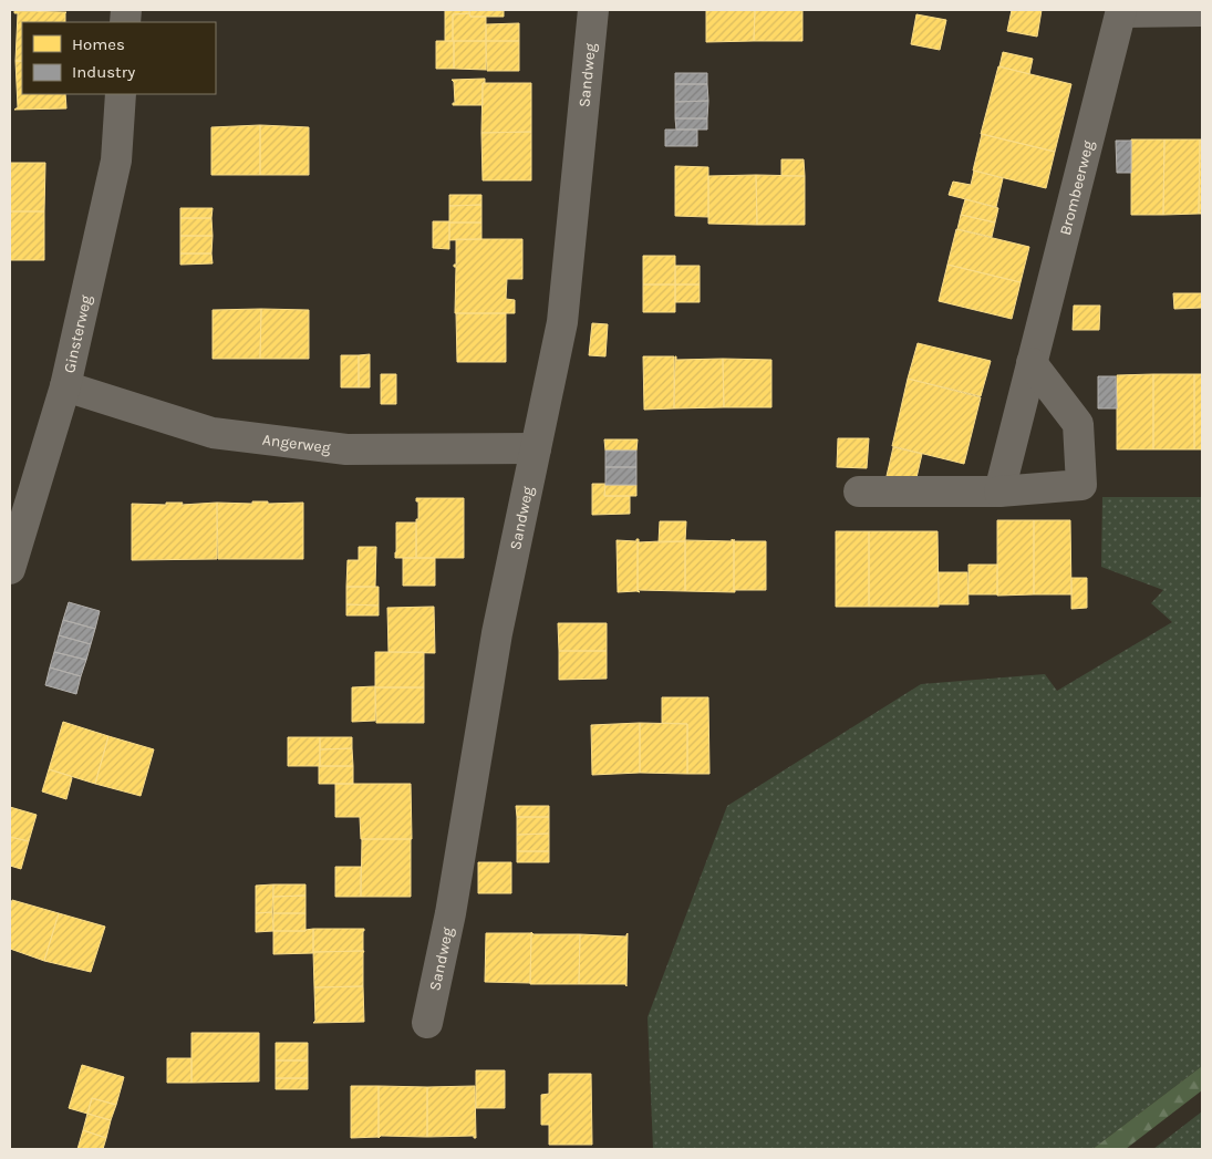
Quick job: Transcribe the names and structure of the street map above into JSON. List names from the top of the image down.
{
  "streets": {
    "street": [
      "Sandweg",
      "Brombeerweg",
      "Ginsterweg",
      "Angerweg"
    ]
  },
  "crossings": [
    ["Sandweg", "Angerweg"],
    ["Ginsterweg", "Angerweg"]
  ],
  "legend": ["Homes", "Industry"]
}
